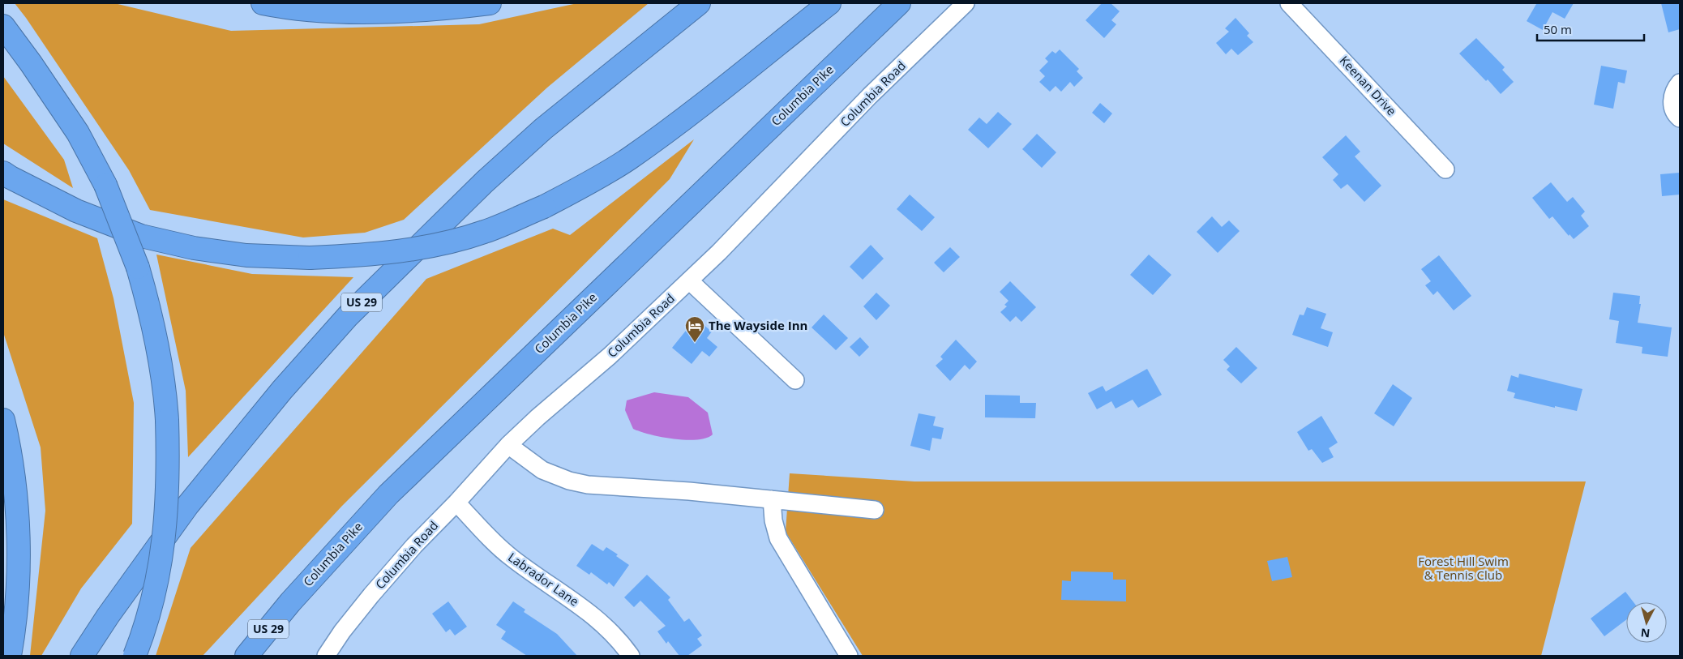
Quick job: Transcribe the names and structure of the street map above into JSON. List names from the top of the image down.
{
  "streets": {
    "highway": ["Columbia Pike", "US 29"],
    "street": ["Keenan Drive", "Columbia Road", "Labrador Lane"]
  },
  "crossings": [
    ["Columbia Road", "Labrador Lane"]
  ],
  "parks": ["Forest Hill Swim & Tennis Club"],
  "places": {
    "hotel": ["The Wayside Inn"]
  },
  "scale_bar": "50 m",
  "north": "bottom"
}
